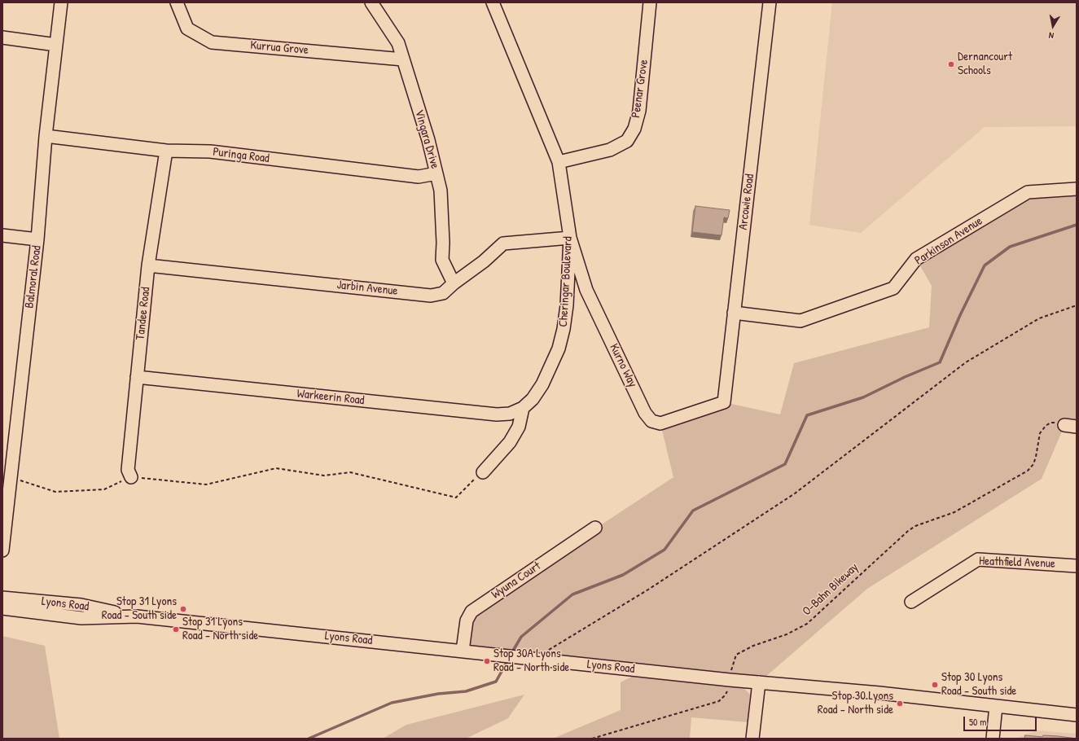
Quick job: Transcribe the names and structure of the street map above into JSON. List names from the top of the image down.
{
  "streets": {
    "street": [
      "Kurrua Grove",
      "Peenar Grove",
      "Vingara Drive",
      "Puringa Road",
      "Arcowie Road",
      "Parkinson Avenue",
      "Balmoral Road",
      "Cheringar Boulevard",
      "Jarbin Avenue",
      "Tandee Road",
      "Kurno Way",
      "Warkeerin Road",
      "Heathfield Avenue",
      "Wyuna Court",
      "Lyons Road"
    ],
    "path": ["O-Bahn Bikeway"]
  },
  "crossings": [
    ["Kurrua Grove", "Vingara Drive"],
    ["Peenar Grove", "Cheringar Boulevard"],
    ["Vingara Drive", "Puringa Road"],
    ["Vingara Drive", "Jarbin Avenue"],
    ["Puringa Road", "Balmoral Road"],
    ["Puringa Road", "Tandee Road"],
    ["Arcowie Road", "Parkinson Avenue"],
    ["Arcowie Road", "Kurno Way"],
    ["Cheringar Boulevard", "Jarbin Avenue"],
    ["Cheringar Boulevard", "Kurno Way"],
    ["Cheringar Boulevard", "Warkeerin Road"],
    ["Jarbin Avenue", "Tandee Road"],
    ["Jarbin Avenue", "Kurno Way"],
    ["Tandee Road", "Warkeerin Road"],
    ["Wyuna Court", "Lyons Road"],
    ["O-Bahn Bikeway", "Lyons Road"]
  ],
  "places": [
    "Dernancourt Schools",
    "Stop 31 Lyons Road - South side",
    "Stop 31 Lyons Road - North side",
    "Stop 30A Lyons Road - North side",
    "Stop 30 Lyons Road - South side",
    "Stop 30 Lyons Road - North side"
  ],
  "scale_bar": "50 m",
  "north": "bottom"
}
